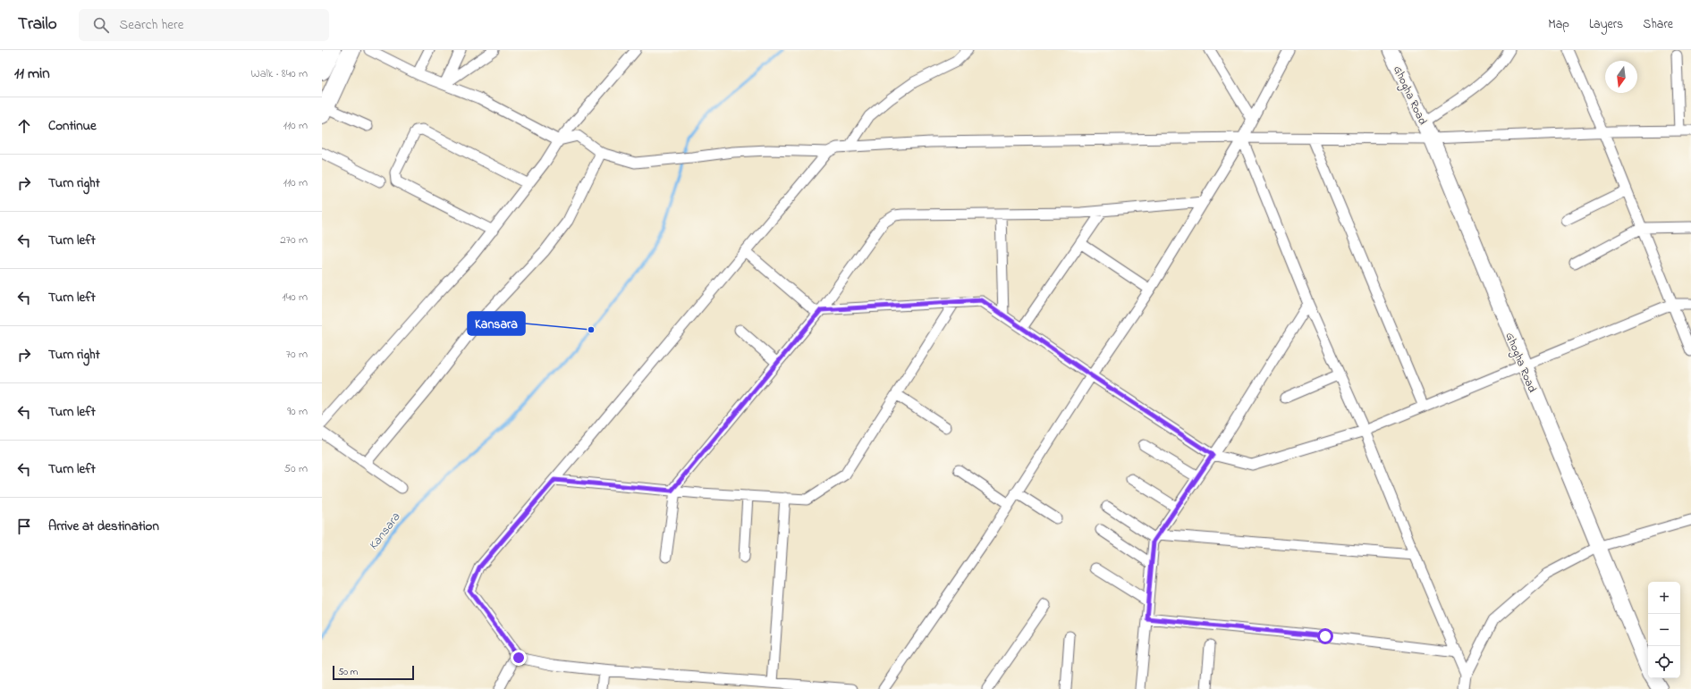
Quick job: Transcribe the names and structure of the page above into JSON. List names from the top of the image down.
{
  "streets": {
    "main road": ["Ghogha Road"]
  },
  "water": ["Kansara"],
  "places": ["Kansara"],
  "scale_bar": "50 m",
  "north": "bottom",
  "page": {
    "header": "Trailo",
    "search": "Search here",
    "nav": ["Map", "Layers", "Share"],
    "heading": ["11 min", "Walk · 840 m"],
    "list": [
      ["Continue", "110 m"],
      ["Turn right", "110 m"],
      ["Turn left", "270 m"],
      ["Turn left", "140 m"],
      ["Turn right", "70 m"],
      ["Turn left", "90 m"],
      ["Turn left", "50 m"],
      "Arrive at destination"
    ],
    "map_buttons": ["+", "−"],
    "scale": "50 m"
  }
}
